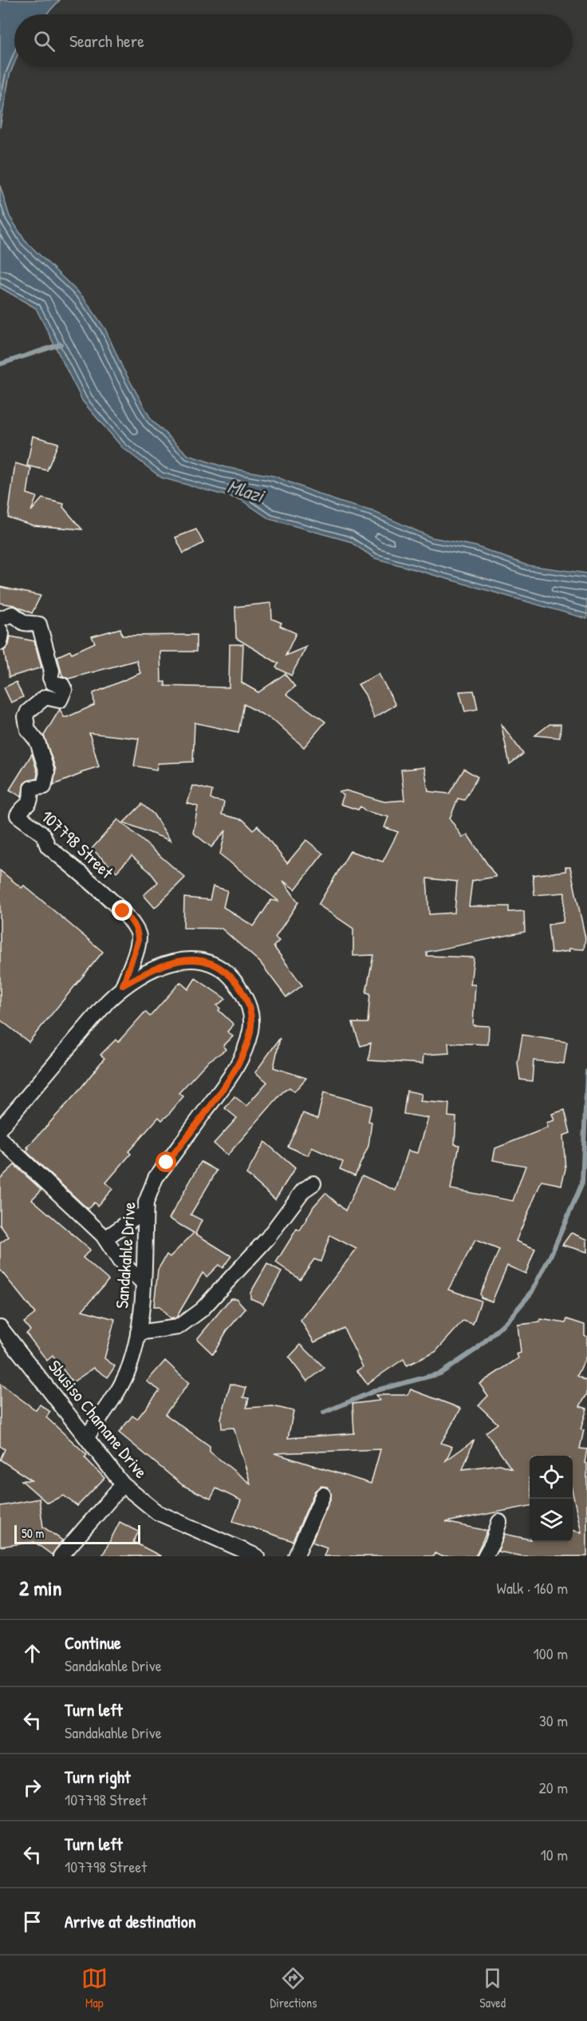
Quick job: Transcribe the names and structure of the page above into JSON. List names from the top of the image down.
{
  "streets": {
    "street": ["107798 Street", "Sandakahle Drive", "Sbusiso Chamane Drive"]
  },
  "crossings": [
    ["107798 Street", "Sandakahle Drive"],
    ["Sandakahle Drive", "Sbusiso Chamane Drive"]
  ],
  "water": ["Mlazi"],
  "scale_bar": "50 m",
  "page": {
    "search": "Search here",
    "scale": "50 m",
    "heading": ["2 min", "Walk · 160 m"],
    "list": [
      ["Continue", "Sandakahle Drive", "100 m"],
      ["Turn left", "Sandakahle Drive", "30 m"],
      ["Turn right", "107798 Street", "20 m"],
      ["Turn left", "107798 Street", "10 m"],
      "Arrive at destination"
    ],
    "nav": ["Map", "Directions", "Saved"]
  }
}
